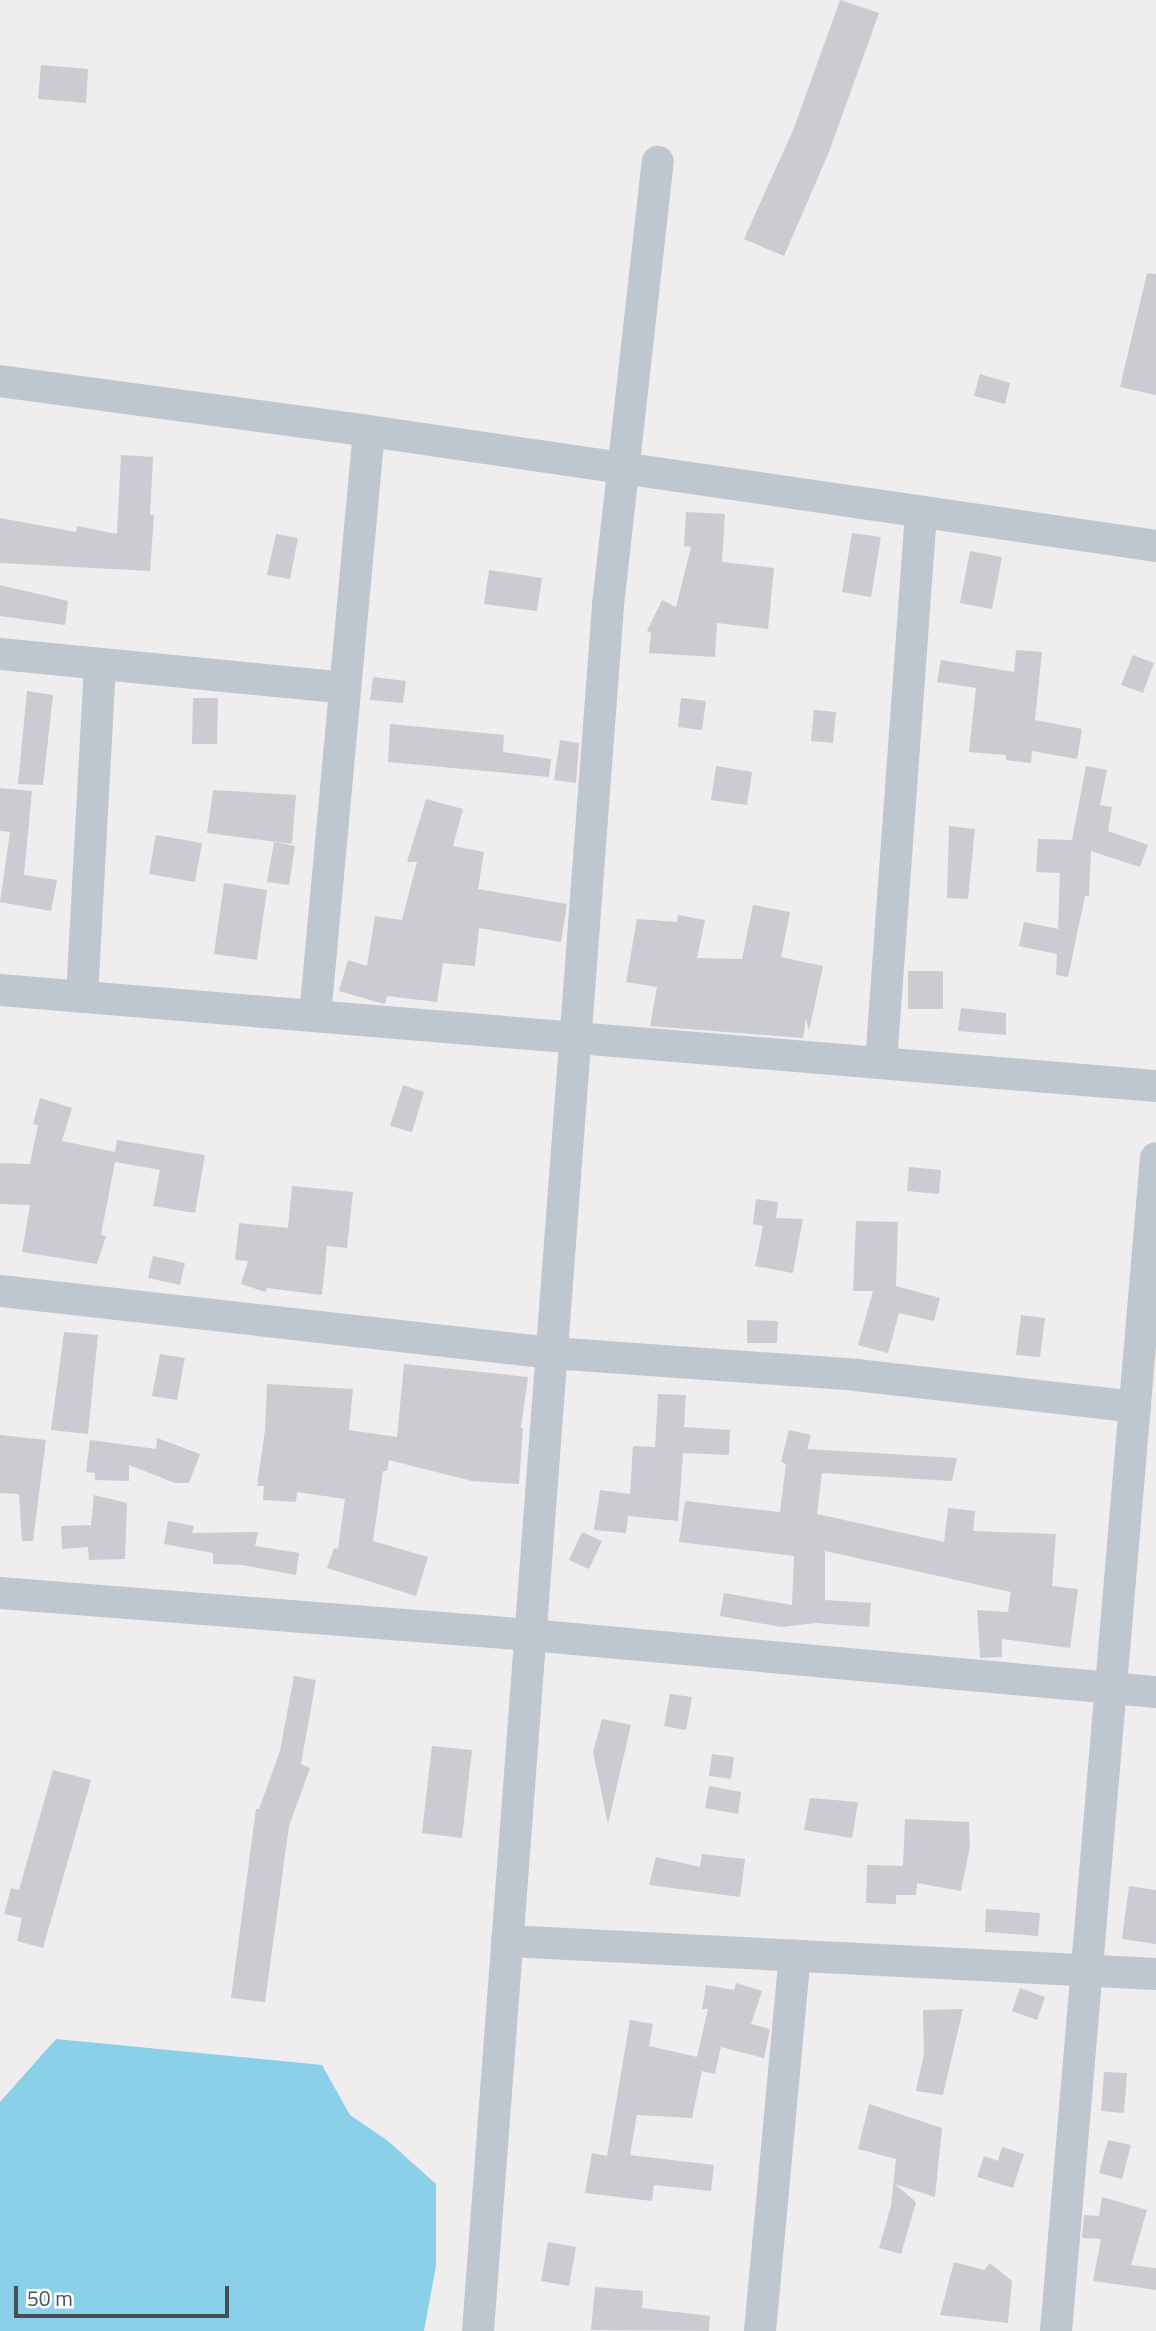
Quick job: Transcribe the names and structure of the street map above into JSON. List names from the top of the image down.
{
  "scale_bar": "50 m"
}
